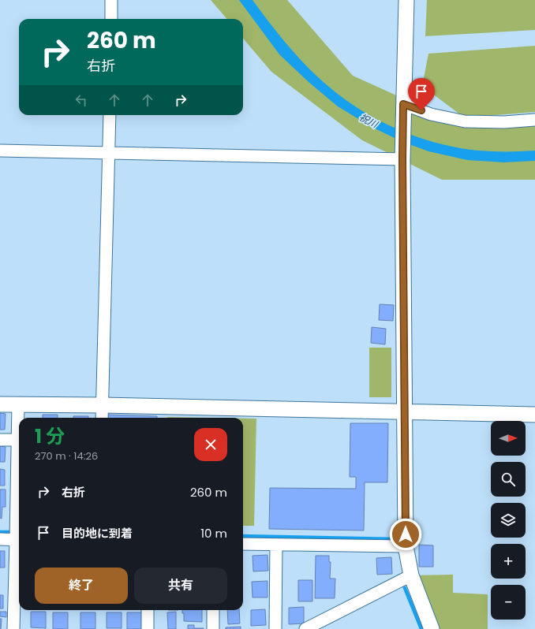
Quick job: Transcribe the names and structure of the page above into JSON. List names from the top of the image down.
{
  "water": ["祝川"],
  "north": "right",
  "page": {
    "turn": ["260 m", "右折"],
    "heading": ["1 分", "270 m · 14:26"],
    "map_buttons": ["+", "−"],
    "list": [
      {
        "name": "右折",
        "value": "260 m"
      },
      {
        "name": "目的地に到着",
        "value": "10 m"
      }
    ],
    "buttons": ["終了", "共有"]
  }
}
